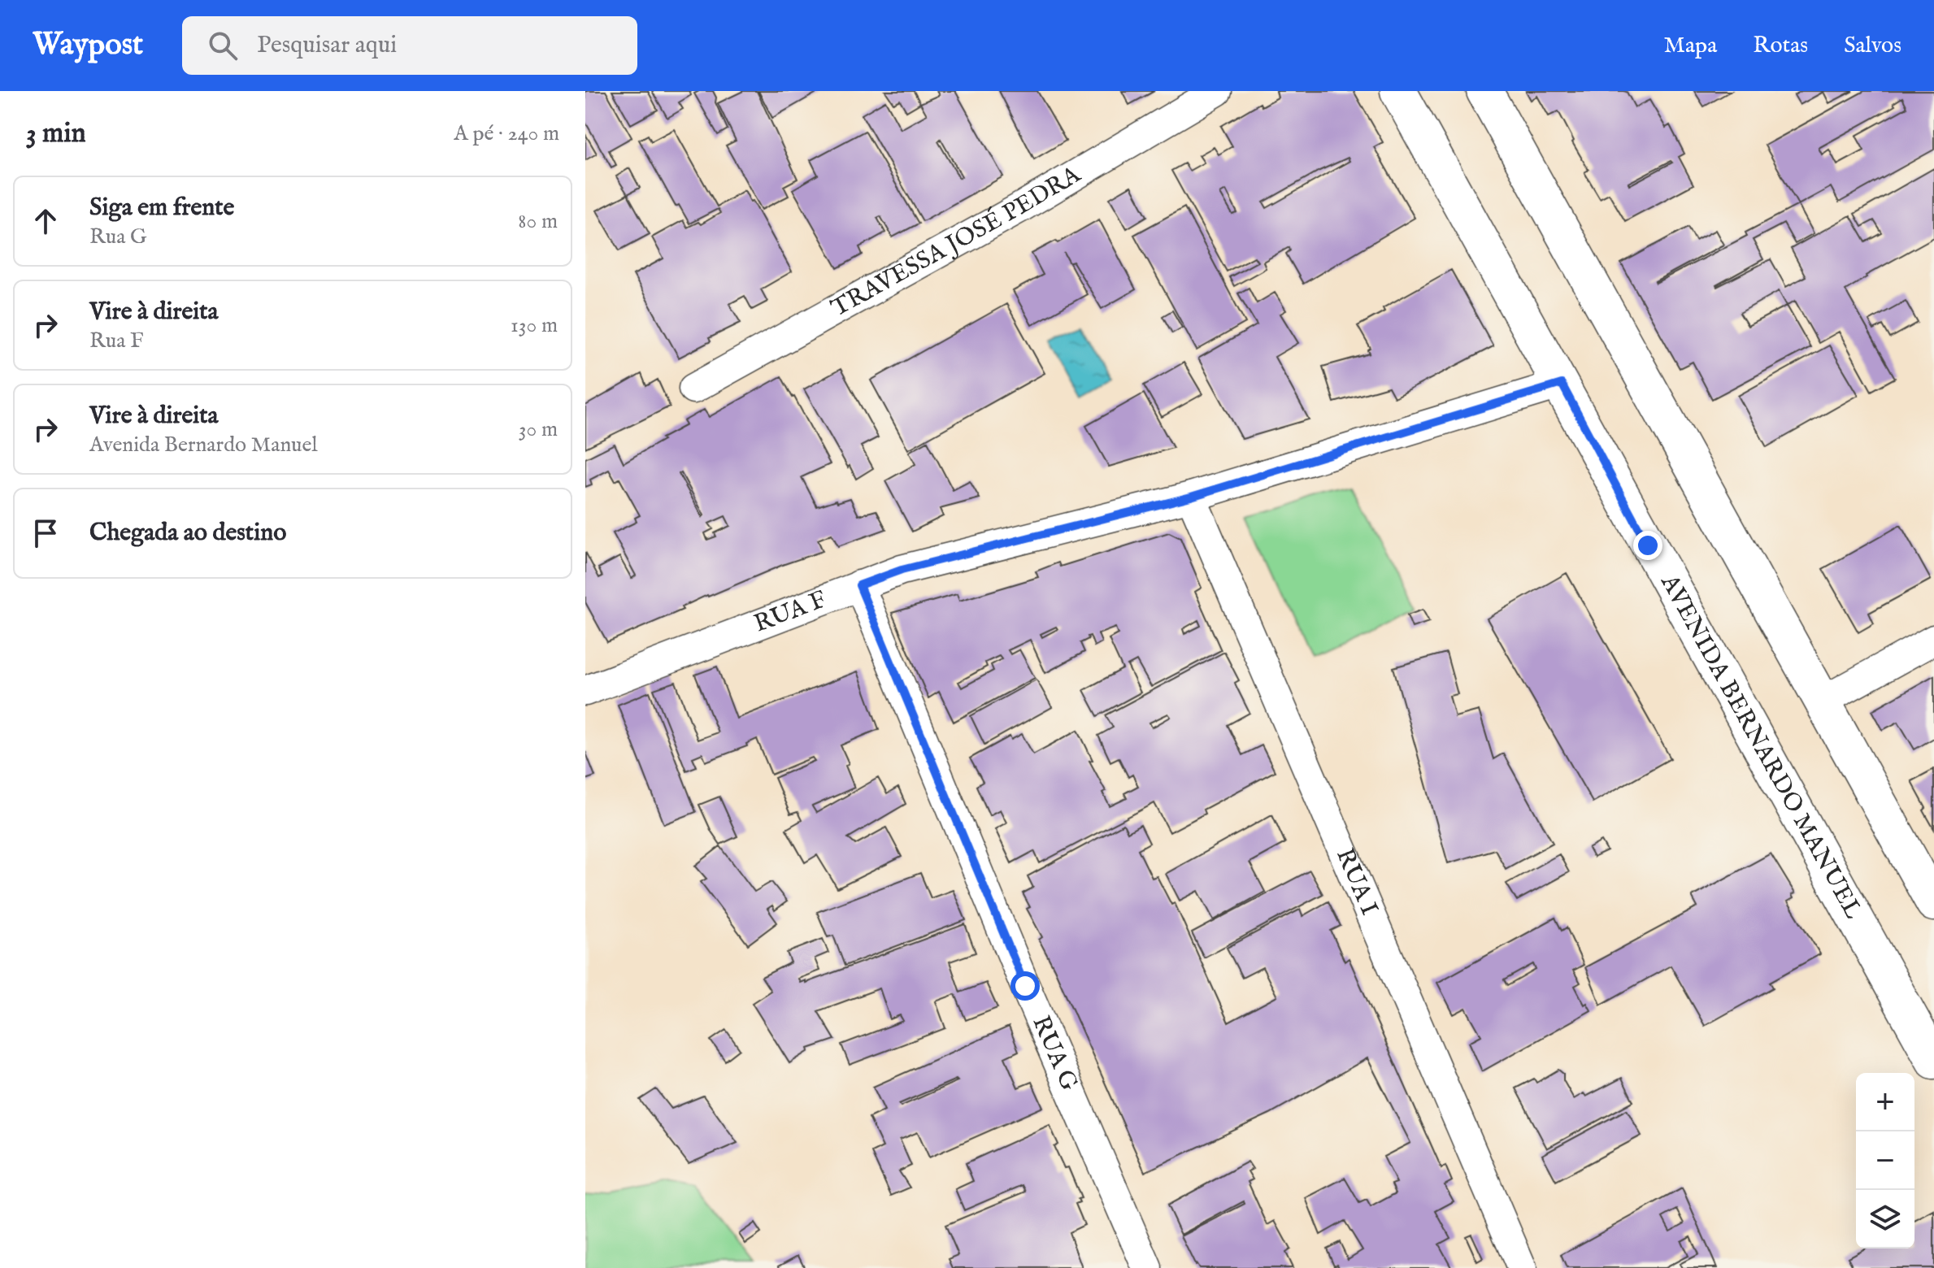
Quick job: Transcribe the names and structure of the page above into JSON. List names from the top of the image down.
{
  "streets": {
    "main road": ["AVENIDA BERNARDO MANUEL"],
    "street": [
      "TRAVESSA JOSÉ PEDRA",
      "RUA F",
      "RUA I",
      "RUA G"
    ]
  },
  "crossings": [
    ["RUA F", "AVENIDA BERNARDO MANUEL"],
    ["RUA F", "RUA I"],
    ["RUA F", "RUA G"]
  ],
  "page": {
    "header": "Waypost",
    "search": "Pesquisar aqui",
    "nav": ["Mapa", "Rotas", "Salvos"],
    "heading": ["3 min", "A pé · 240 m"],
    "list": [
      ["Siga em frente", "Rua G", "80 m"],
      ["Vire à direita", "Rua F", "130 m"],
      ["Vire à direita", "Avenida Bernardo Manuel", "30 m"],
      "Chegada ao destino"
    ],
    "map_buttons": ["+", "−"]
  }
}
